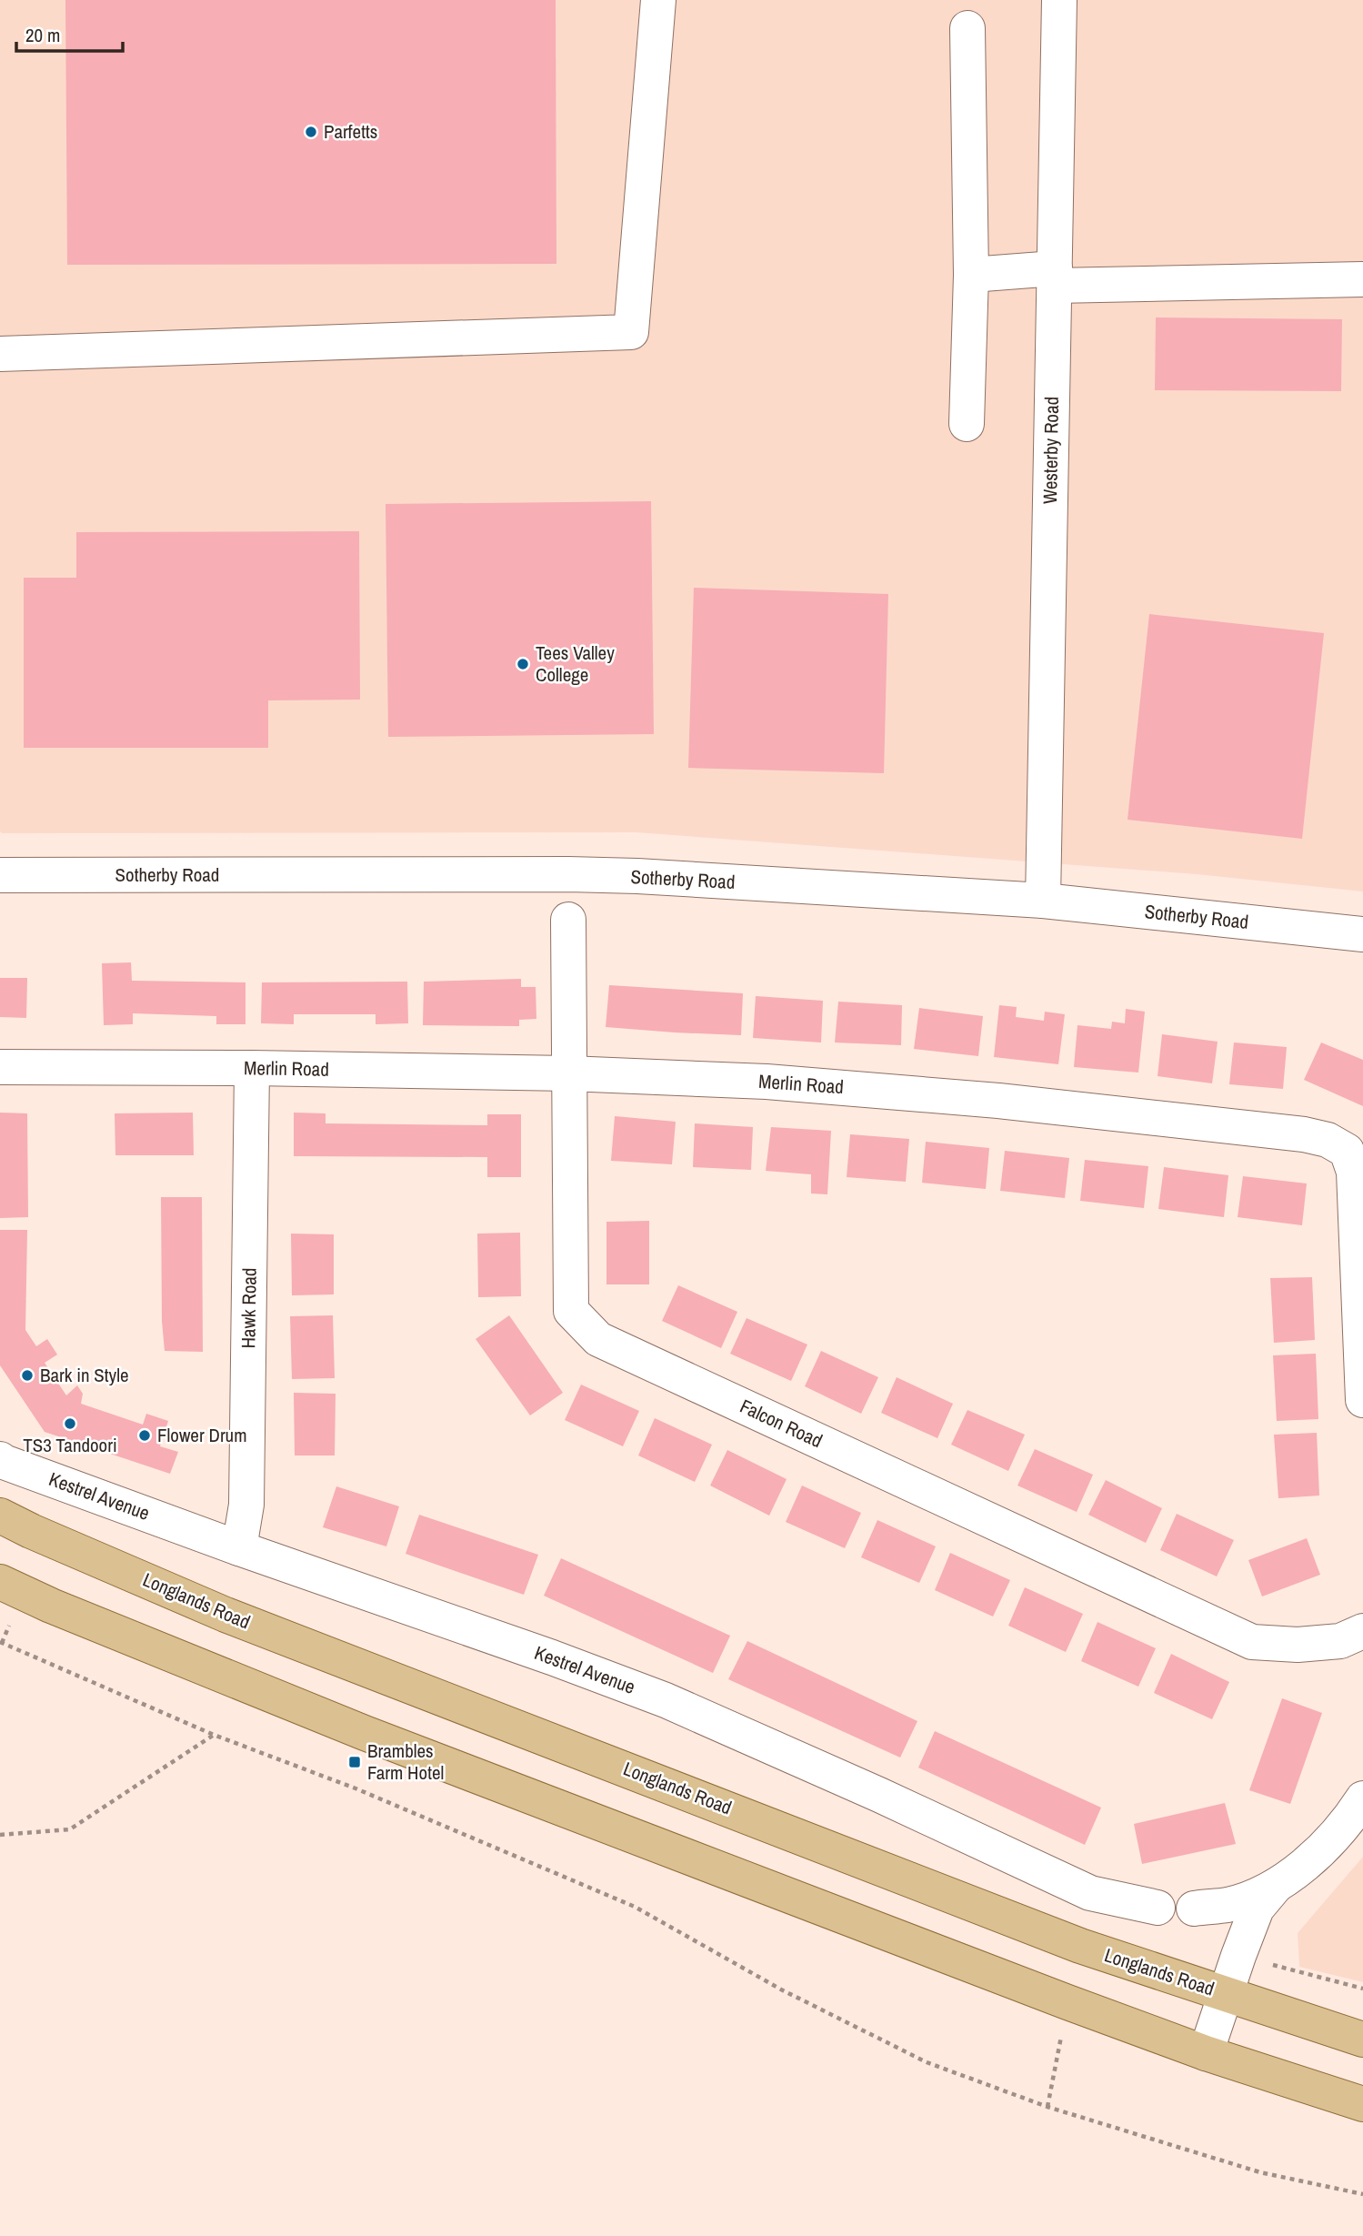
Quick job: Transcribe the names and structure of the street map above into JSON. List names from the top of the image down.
{
  "streets": {
    "main road": ["Longlands Road"],
    "street": [
      "Westerby Road",
      "Sotherby Road",
      "Merlin Road",
      "Hawk Road",
      "Falcon Road",
      "Kestrel Avenue"
    ]
  },
  "crossings": [
    ["Westerby Road", "Sotherby Road"],
    ["Merlin Road", "Hawk Road"],
    ["Merlin Road", "Falcon Road"],
    ["Hawk Road", "Kestrel Avenue"]
  ],
  "places": {
    "other": [
      "Parfetts",
      "Tees Valley College",
      "Bark in Style",
      "TS3 Tandoori",
      "Flower Drum"
    ],
    "transit": ["Brambles Farm Hotel"]
  },
  "scale_bar": "20 m"
}
